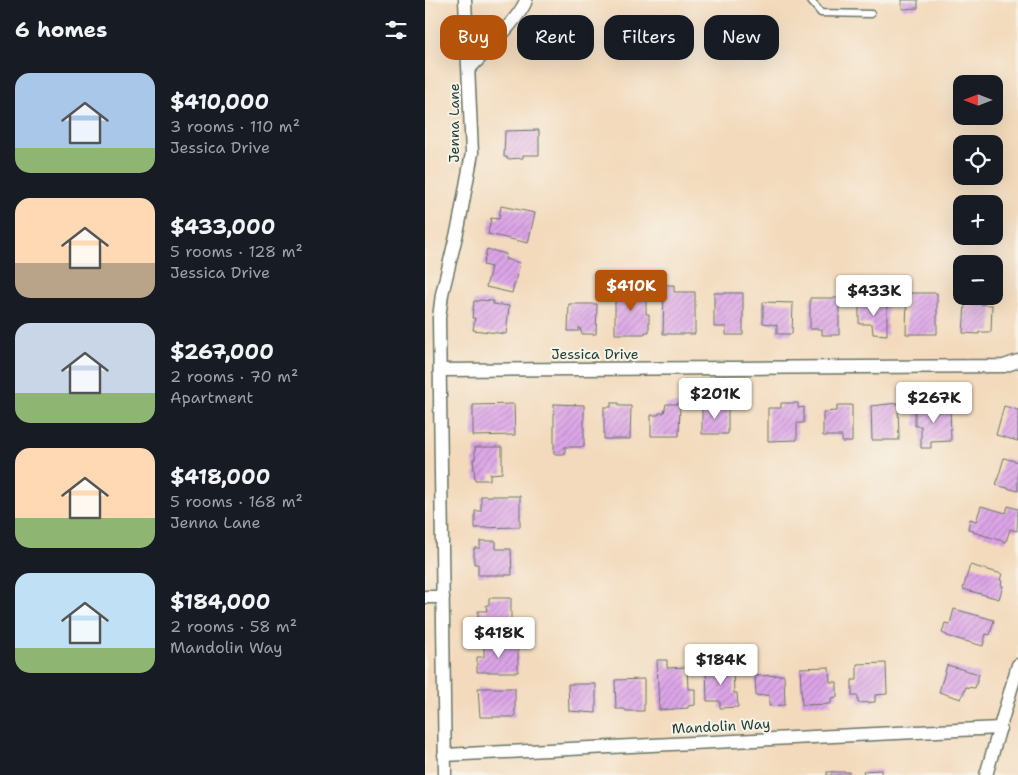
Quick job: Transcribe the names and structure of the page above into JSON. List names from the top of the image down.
{
  "streets": {
    "street": ["Jenna Lane", "Jessica Drive", "Mandolin Way"]
  },
  "crossings": [
    ["Jenna Lane", "Jessica Drive"],
    ["Jenna Lane", "Mandolin Way"]
  ],
  "north": "left",
  "page": {
    "heading": "6 homes",
    "chip": [
      "Buy",
      "Rent",
      "Filters",
      "New"
    ],
    "list": [
      {
        "name": "$410,000",
        "note": "3 rooms · 110 m² · Jessica Drive"
      },
      {
        "name": "$433,000",
        "note": "5 rooms · 128 m² · Jessica Drive"
      },
      {
        "name": "$267,000",
        "note": "2 rooms · 70 m² · Apartment"
      },
      {
        "name": "$418,000",
        "note": "5 rooms · 168 m² · Jenna Lane"
      },
      {
        "name": "$184,000",
        "note": "2 rooms · 58 m² · Mandolin Way"
      }
    ],
    "map_buttons": ["+", "−"],
    "price": [
      "$410K",
      "$433K",
      "$201K",
      "$267K",
      "$418K",
      "$184K"
    ]
  }
}
